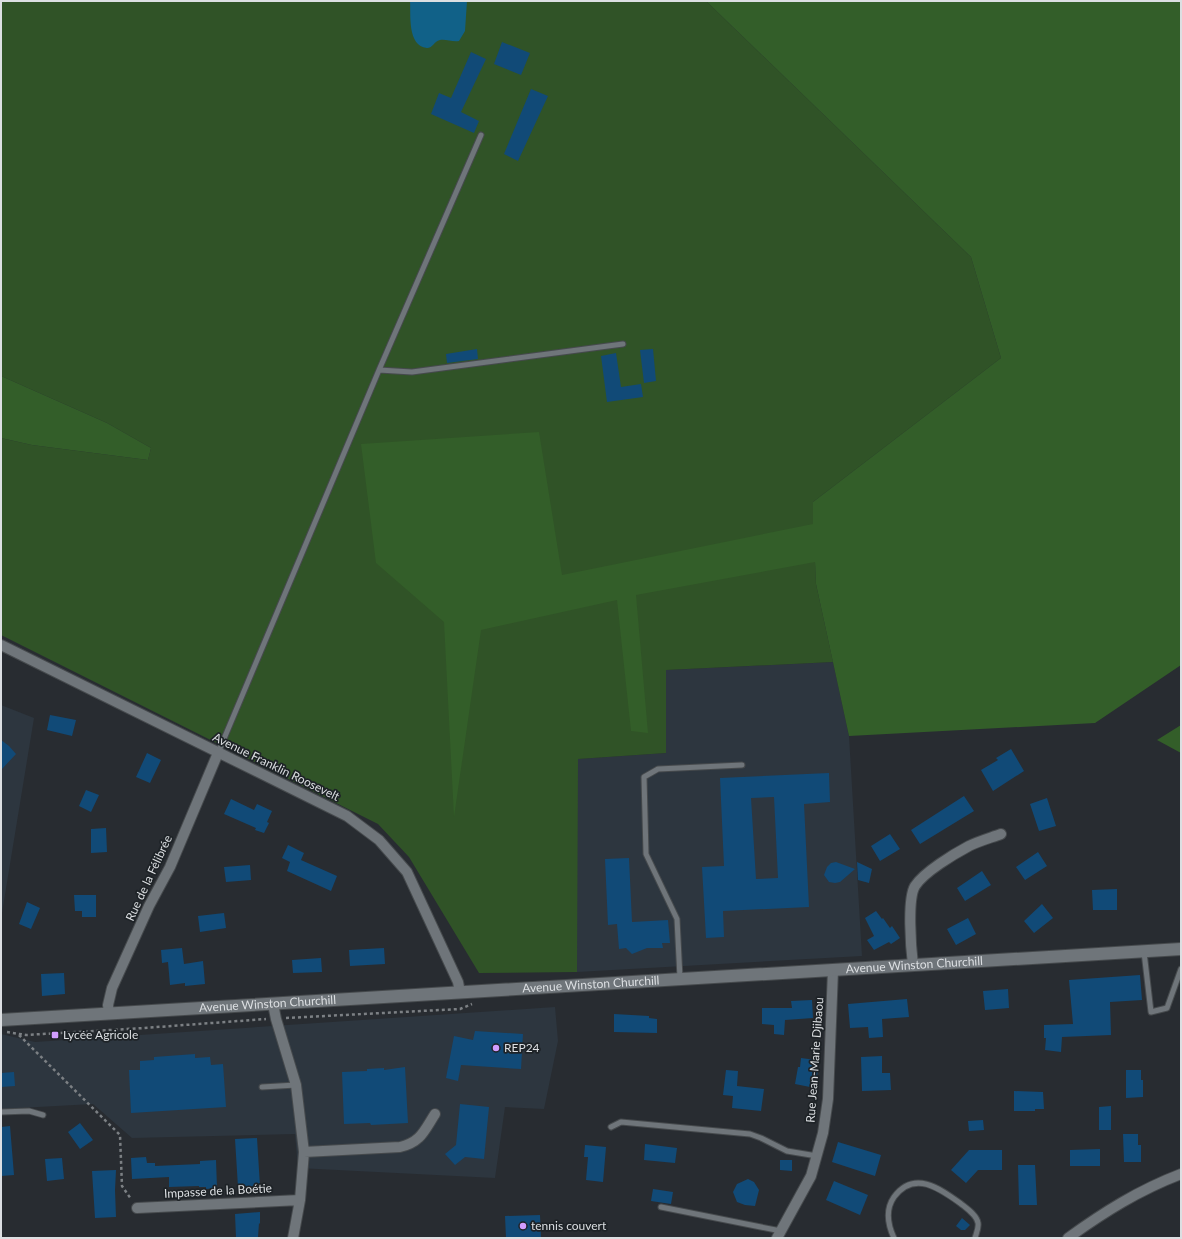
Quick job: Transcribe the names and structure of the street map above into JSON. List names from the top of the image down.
{
  "streets": {
    "main road": ["Avenue Winston Churchill"],
    "street": [
      "Avenue Franklin Roosevelt",
      "Rue de la Félibrée",
      "Rue Jean-Marie Djibaou",
      "Impasse de la Boétie"
    ]
  },
  "crossings": [
    ["Avenue Franklin Roosevelt", "Rue de la Félibrée"],
    ["Avenue Franklin Roosevelt", "Avenue Winston Churchill"],
    ["Rue de la Félibrée", "Avenue Winston Churchill"],
    ["Avenue Winston Churchill", "Rue Jean-Marie Djibaou"]
  ],
  "places": {
    "transit": ["Lycée Agricole"],
    "other": ["REP24", "tennis couvert"]
  }
}
